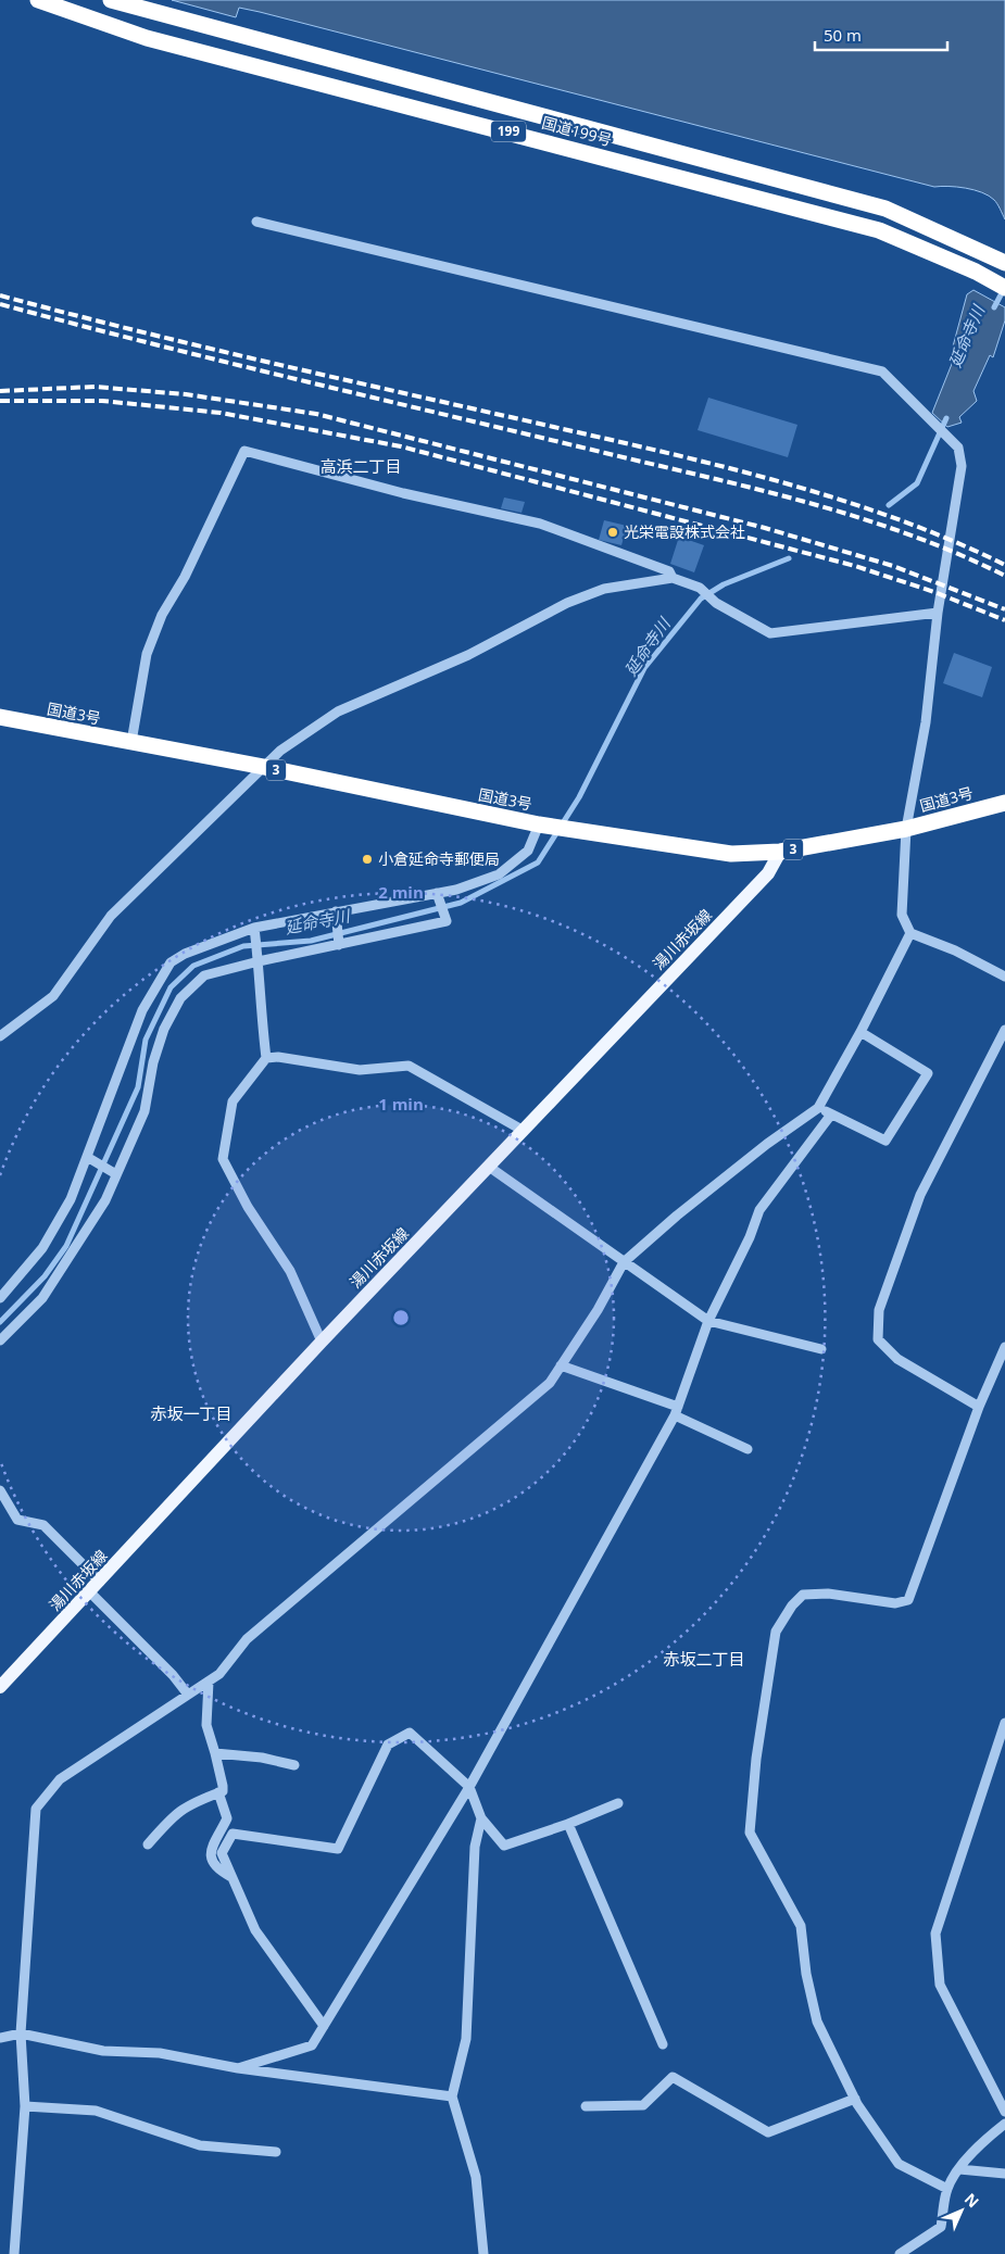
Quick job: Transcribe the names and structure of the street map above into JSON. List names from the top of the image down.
{
  "streets": {
    "highway": [
      "199",
      "国道199号",
      "国道3号",
      "3"
    ],
    "main road": ["湯川赤坂線"]
  },
  "crossings": [
    ["国道3号", "湯川赤坂線"]
  ],
  "districts": ["高浜二丁目", "赤坂一丁目", "赤坂二丁目"],
  "water": ["延命寺川"],
  "places": ["光栄電設株式会社", "小倉延命寺郵便局"],
  "scale_bar": "50 m",
  "north": "top right",
  "rings": ["2 min", "1 min"]
}
